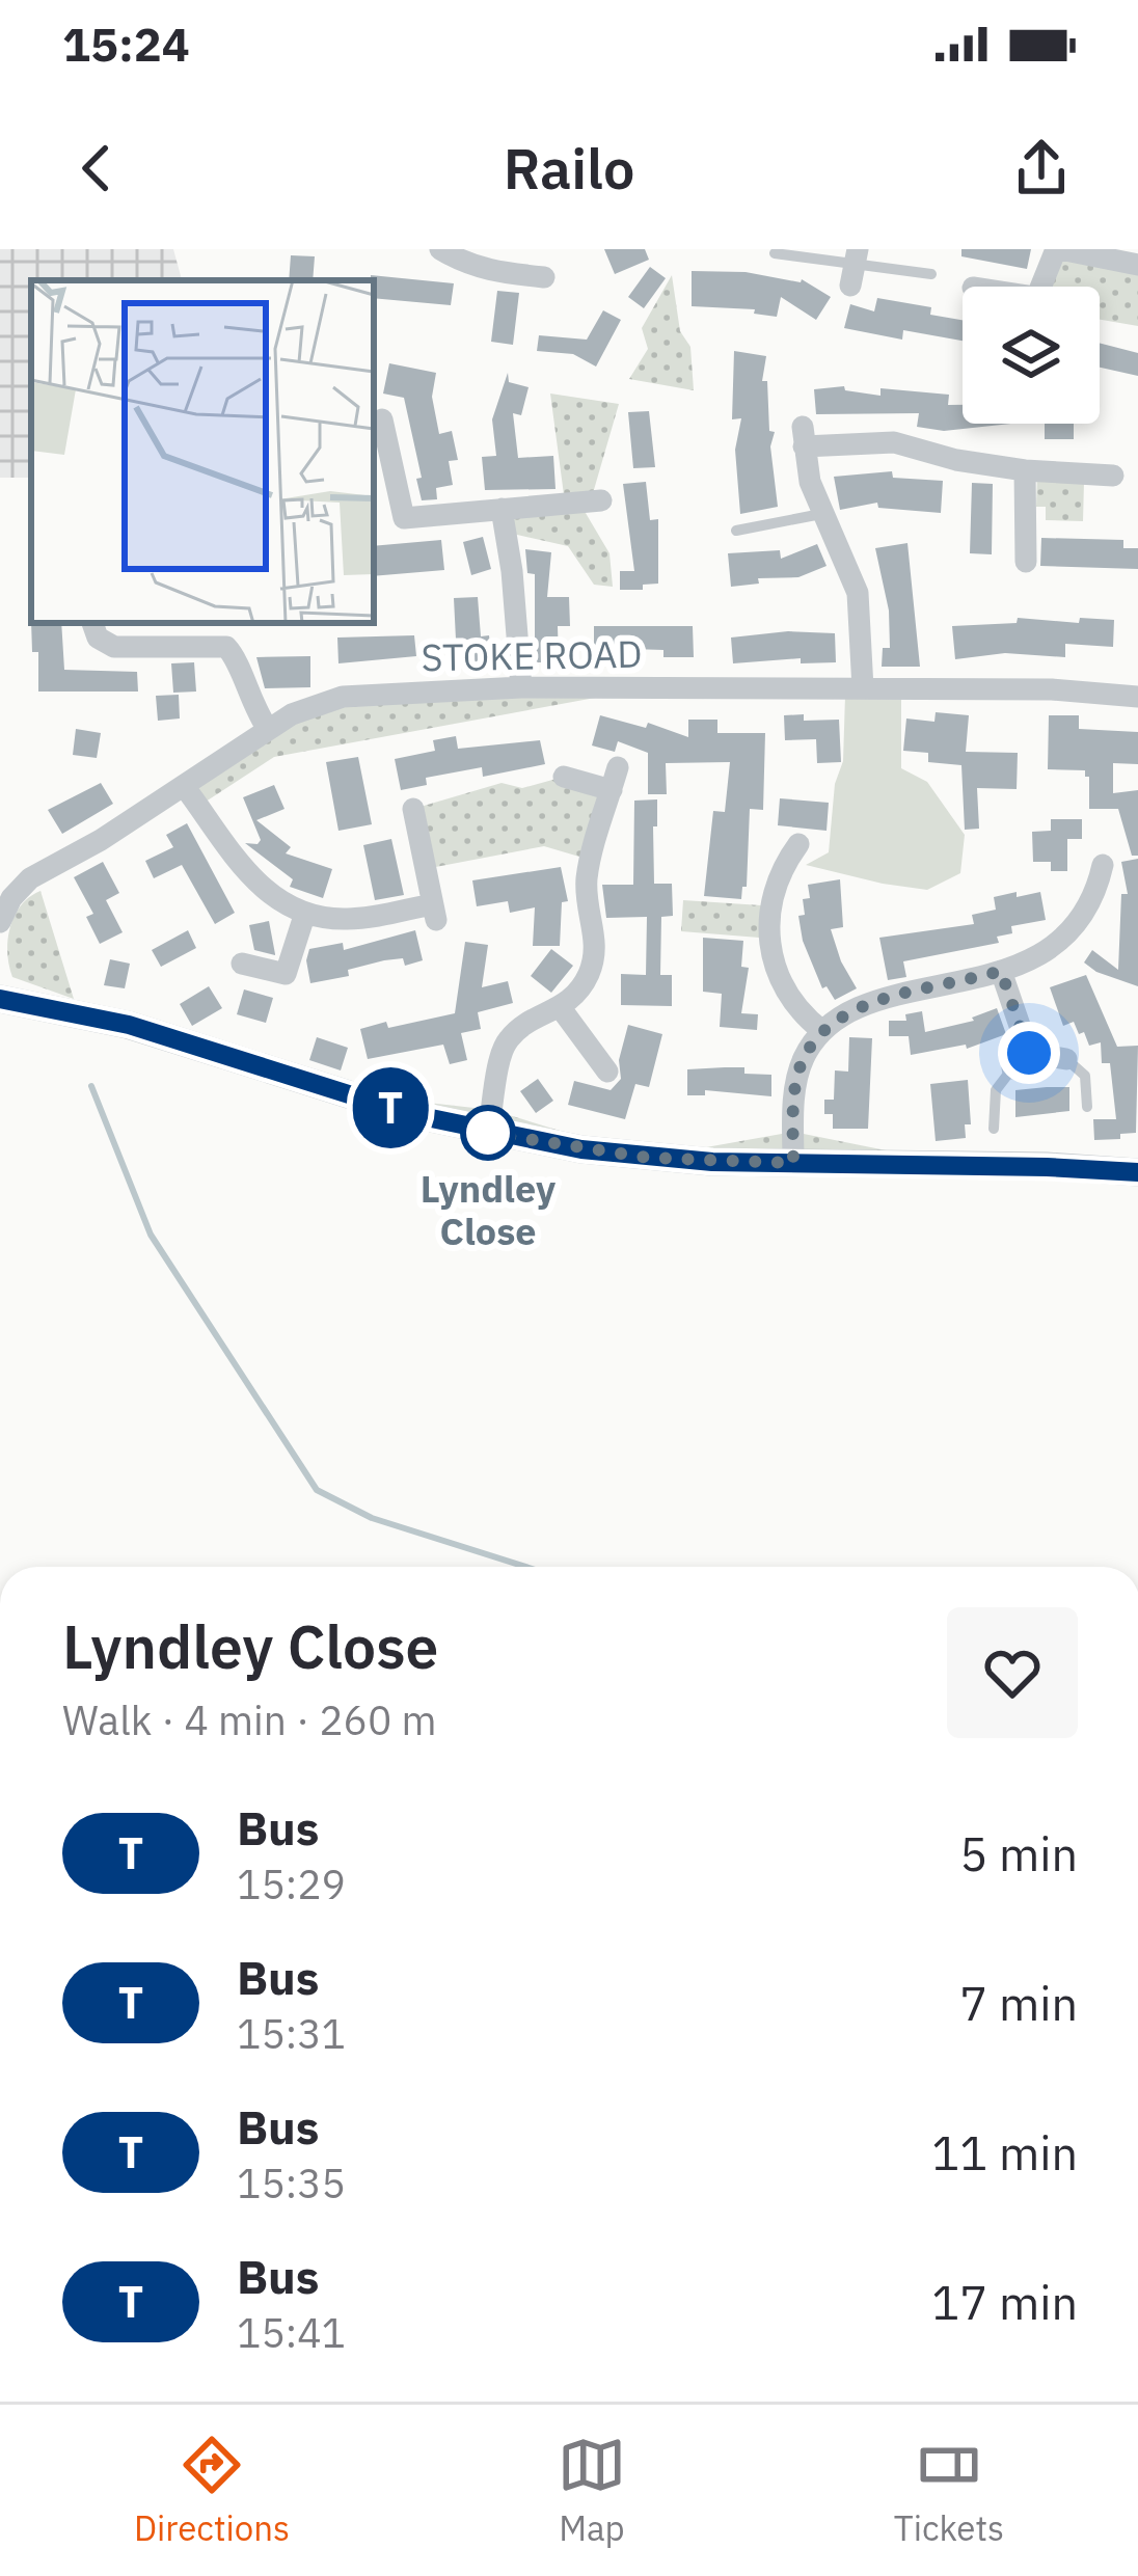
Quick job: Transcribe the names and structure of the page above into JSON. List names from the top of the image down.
{
  "streets": {
    "street": ["STOKE ROAD"]
  },
  "places": ["Lyndley Close"],
  "lines": ["bus line T"],
  "page": {
    "status": "15:24",
    "header": "Railo",
    "on_map": "T",
    "heading": ["Lyndley Close", "Walk · 4 min · 260 m"],
    "list": [
      {
        "mark": "T",
        "name": "Bus",
        "note": "15:29",
        "value": "5 min"
      },
      {
        "mark": "T",
        "name": "Bus",
        "note": "15:31",
        "value": "7 min"
      },
      {
        "mark": "T",
        "name": "Bus",
        "note": "15:35",
        "value": "11 min"
      },
      {
        "mark": "T",
        "name": "Bus",
        "note": "15:41",
        "value": "17 min"
      }
    ],
    "tabs": ["Directions", "Map", "Tickets"]
  }
}
